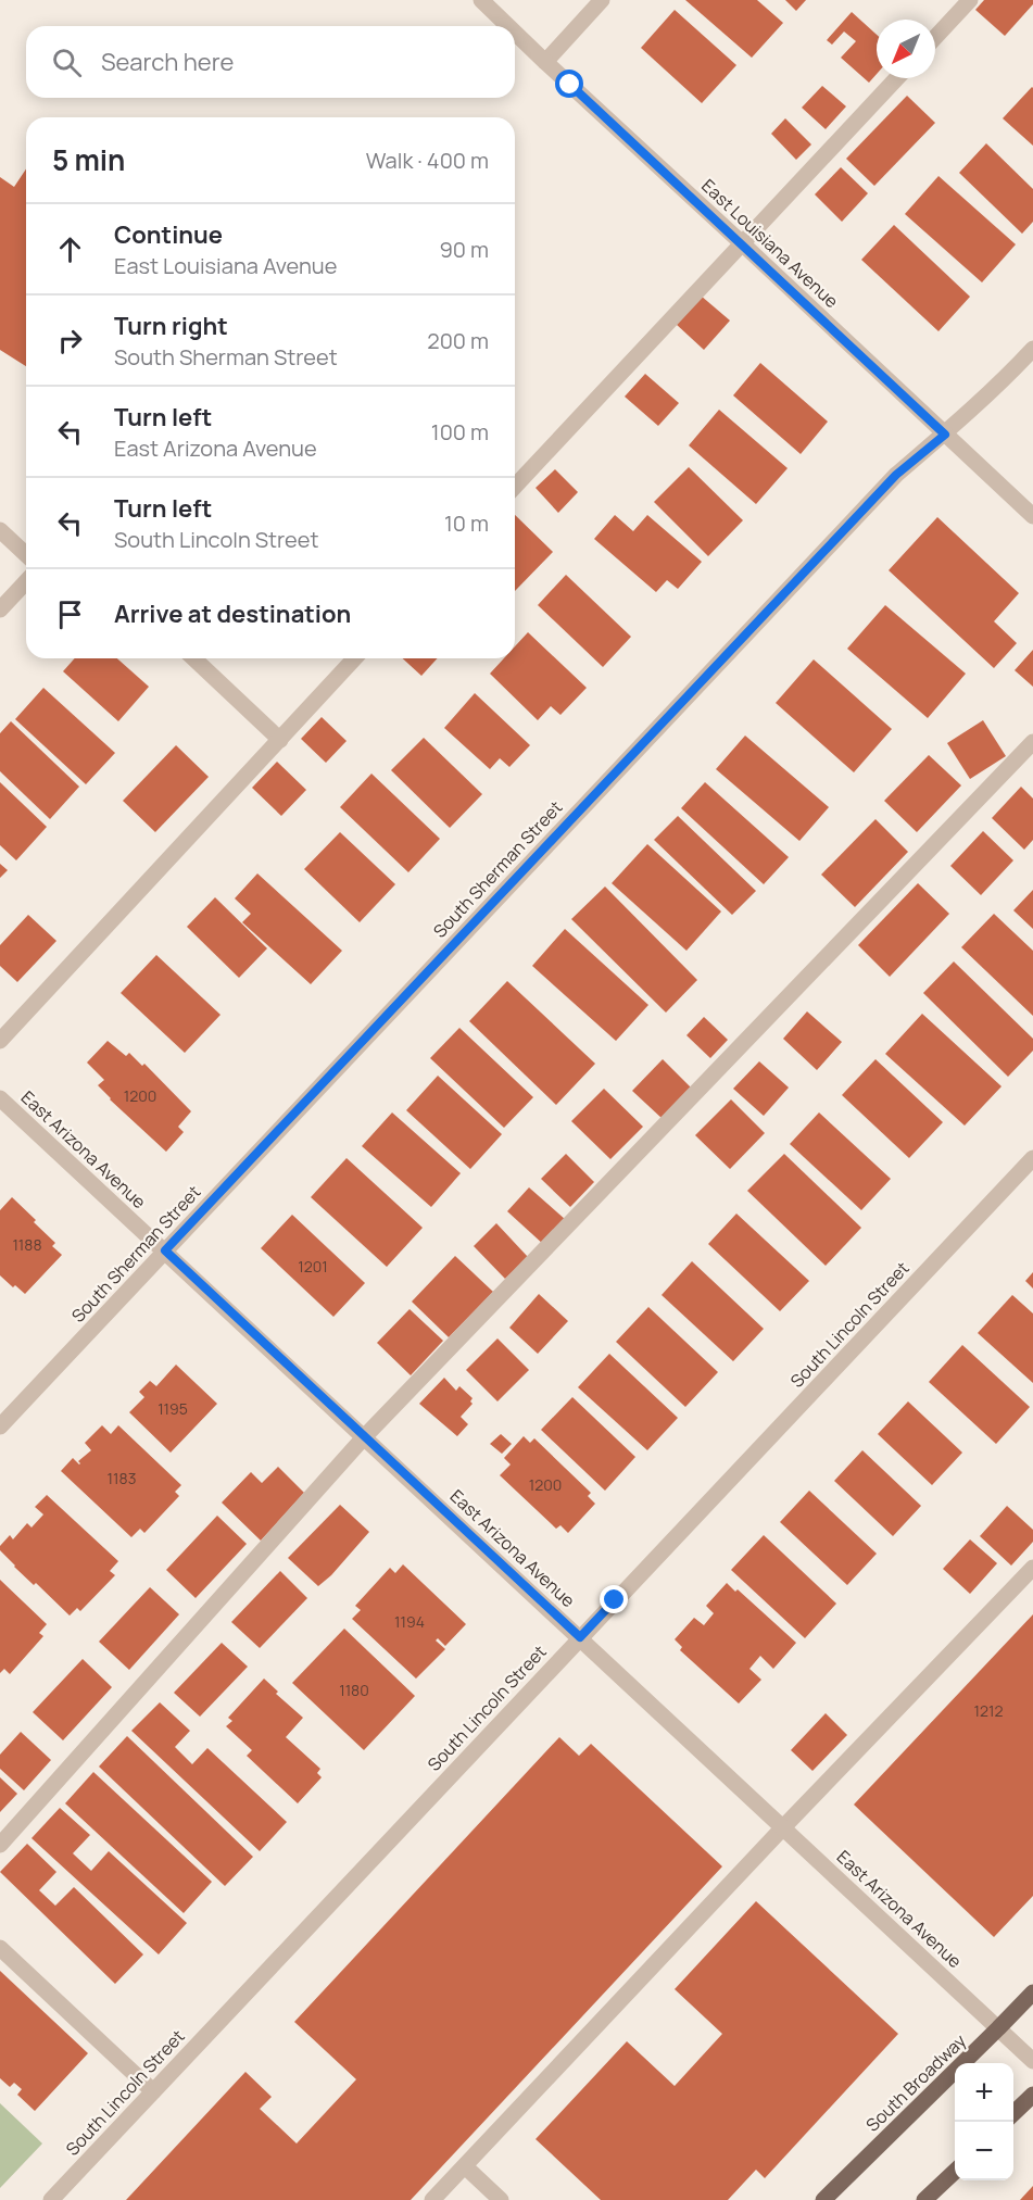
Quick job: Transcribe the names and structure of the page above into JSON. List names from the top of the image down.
{
  "streets": {
    "main road": ["South Broadway"],
    "street": [
      "East Louisiana Avenue",
      "South Sherman Street",
      "East Arizona Avenue",
      "South Lincoln Street"
    ]
  },
  "crossings": [
    ["East Louisiana Avenue", "South Sherman Street"],
    ["South Sherman Street", "East Arizona Avenue"],
    ["East Arizona Avenue", "South Lincoln Street"],
    ["East Arizona Avenue", "South Broadway"]
  ],
  "house_numbers": [
    "1200",
    "1188",
    "1201",
    "1195",
    "1183",
    "1200",
    "1194",
    "1180",
    "1212"
  ],
  "north": "bottom left",
  "page": {
    "search": "Search here",
    "heading": ["5 min", "Walk · 400 m"],
    "list": [
      ["Continue", "East Louisiana Avenue", "90 m"],
      ["Turn right", "South Sherman Street", "200 m"],
      ["Turn left", "East Arizona Avenue", "100 m"],
      ["Turn left", "South Lincoln Street", "10 m"],
      "Arrive at destination"
    ],
    "map_buttons": ["+", "−"]
  }
}
